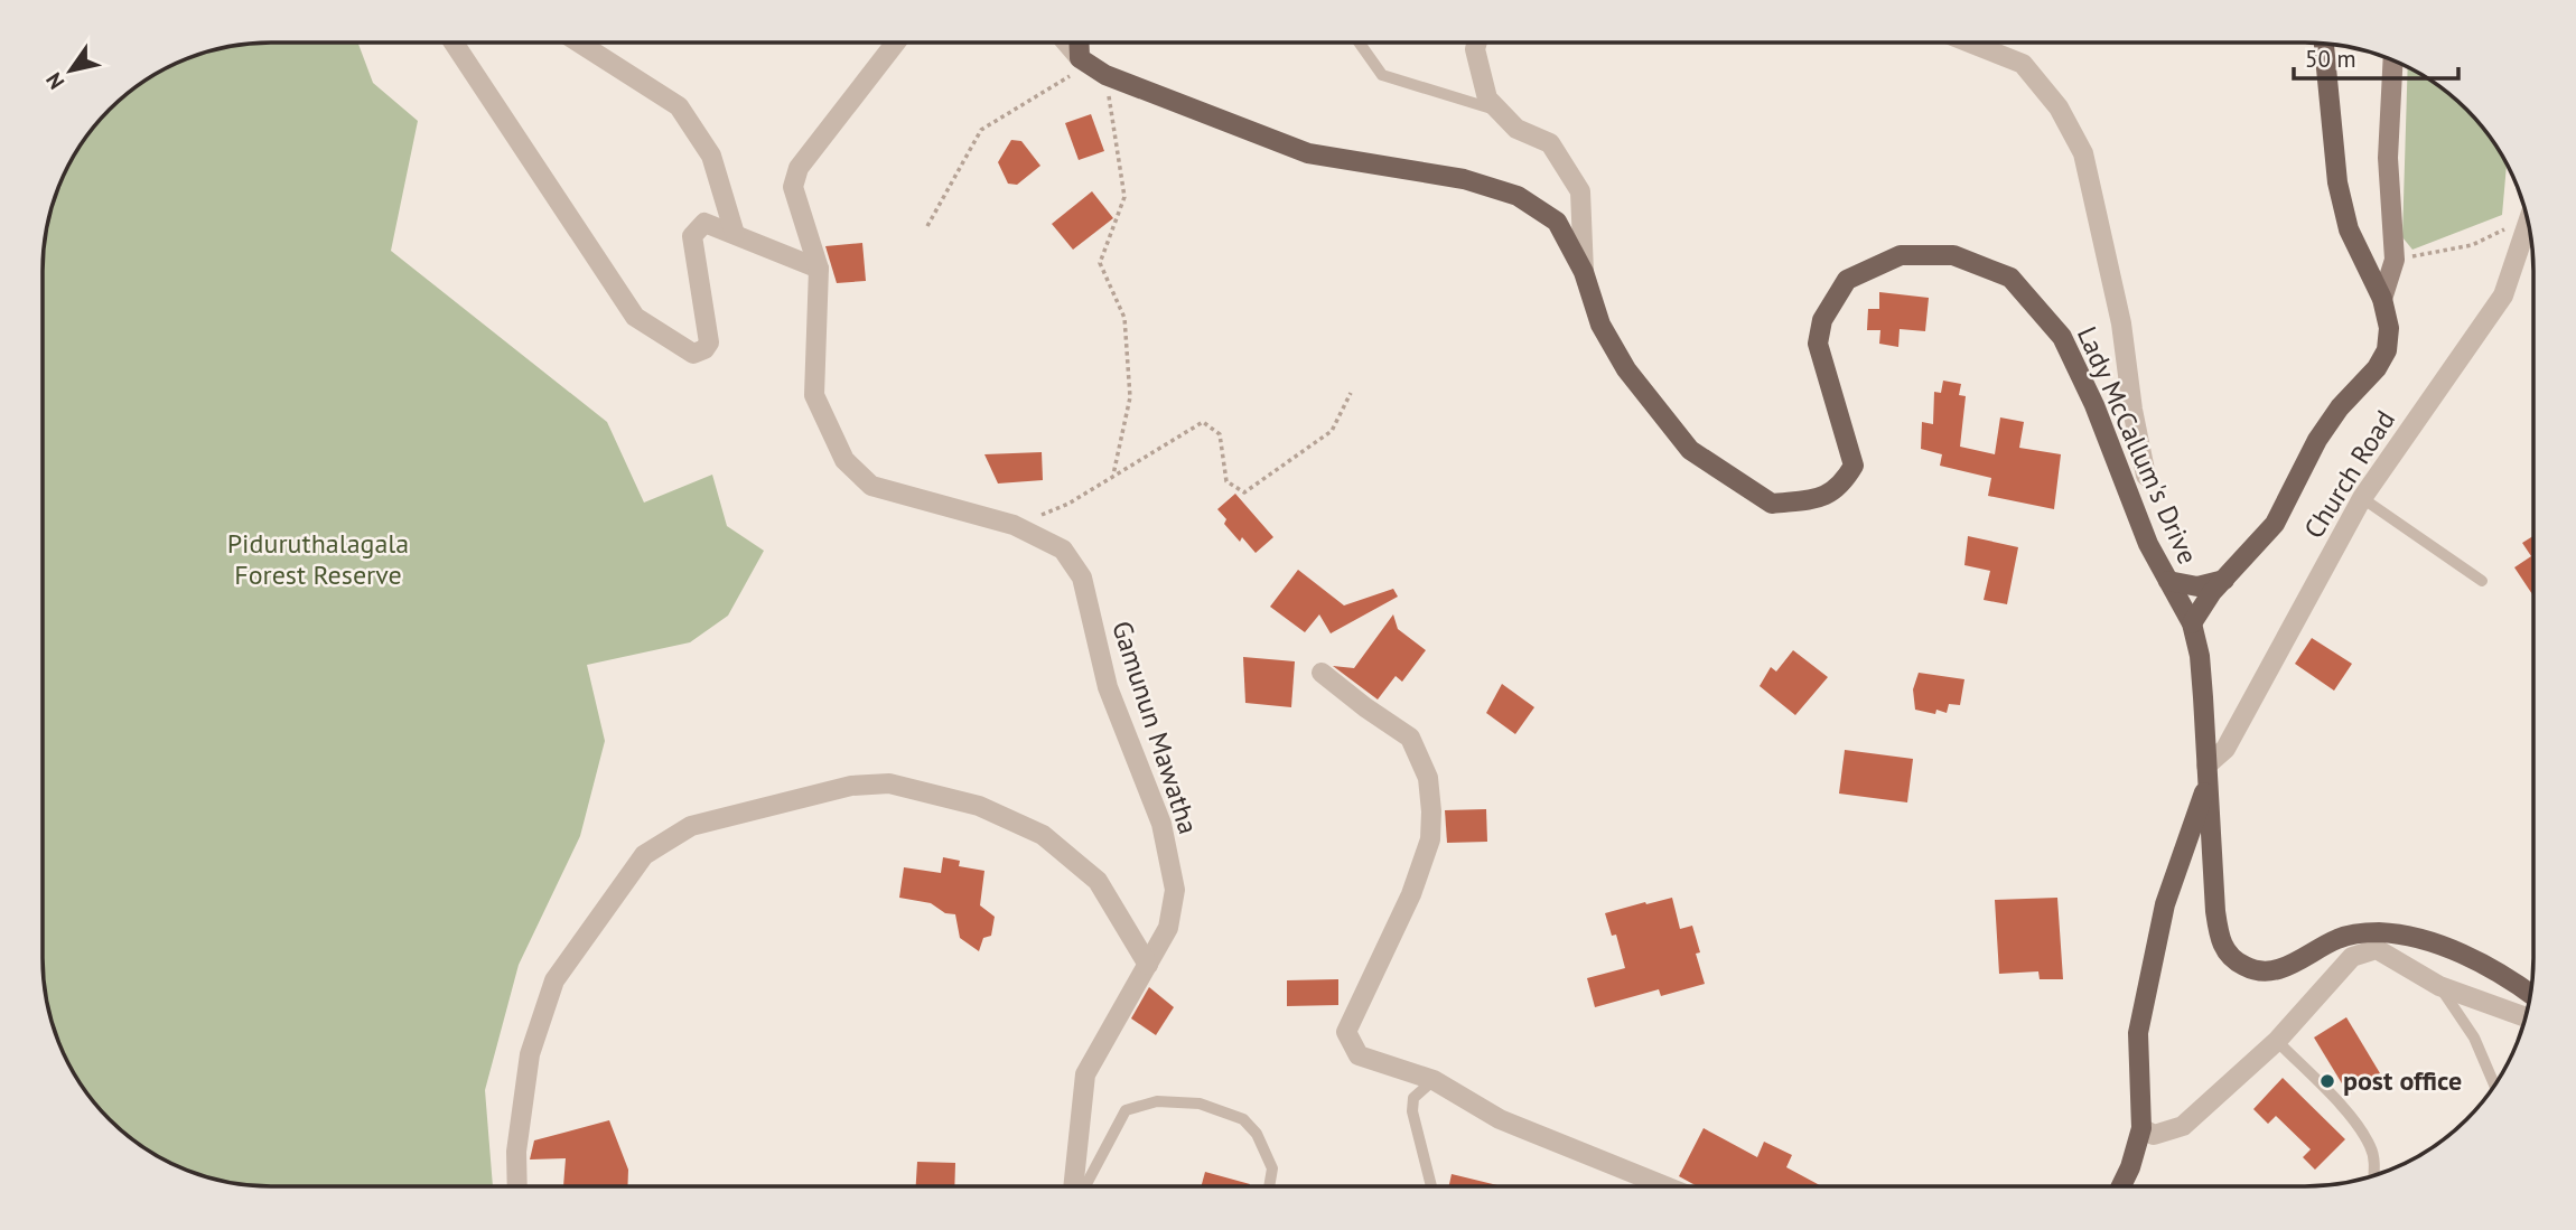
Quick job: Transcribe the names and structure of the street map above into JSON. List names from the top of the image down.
{
  "streets": {
    "main road": ["Lady McCallum's Drive"],
    "street": ["Church Road", "Gamunun Mawatha"]
  },
  "crossings": [
    ["Lady McCallum's Drive", "Church Road"]
  ],
  "parks": ["Piduruthalagala Forest Reserve"],
  "places": ["post office"],
  "scale_bar": "50 m",
  "north": "bottom left"
}
